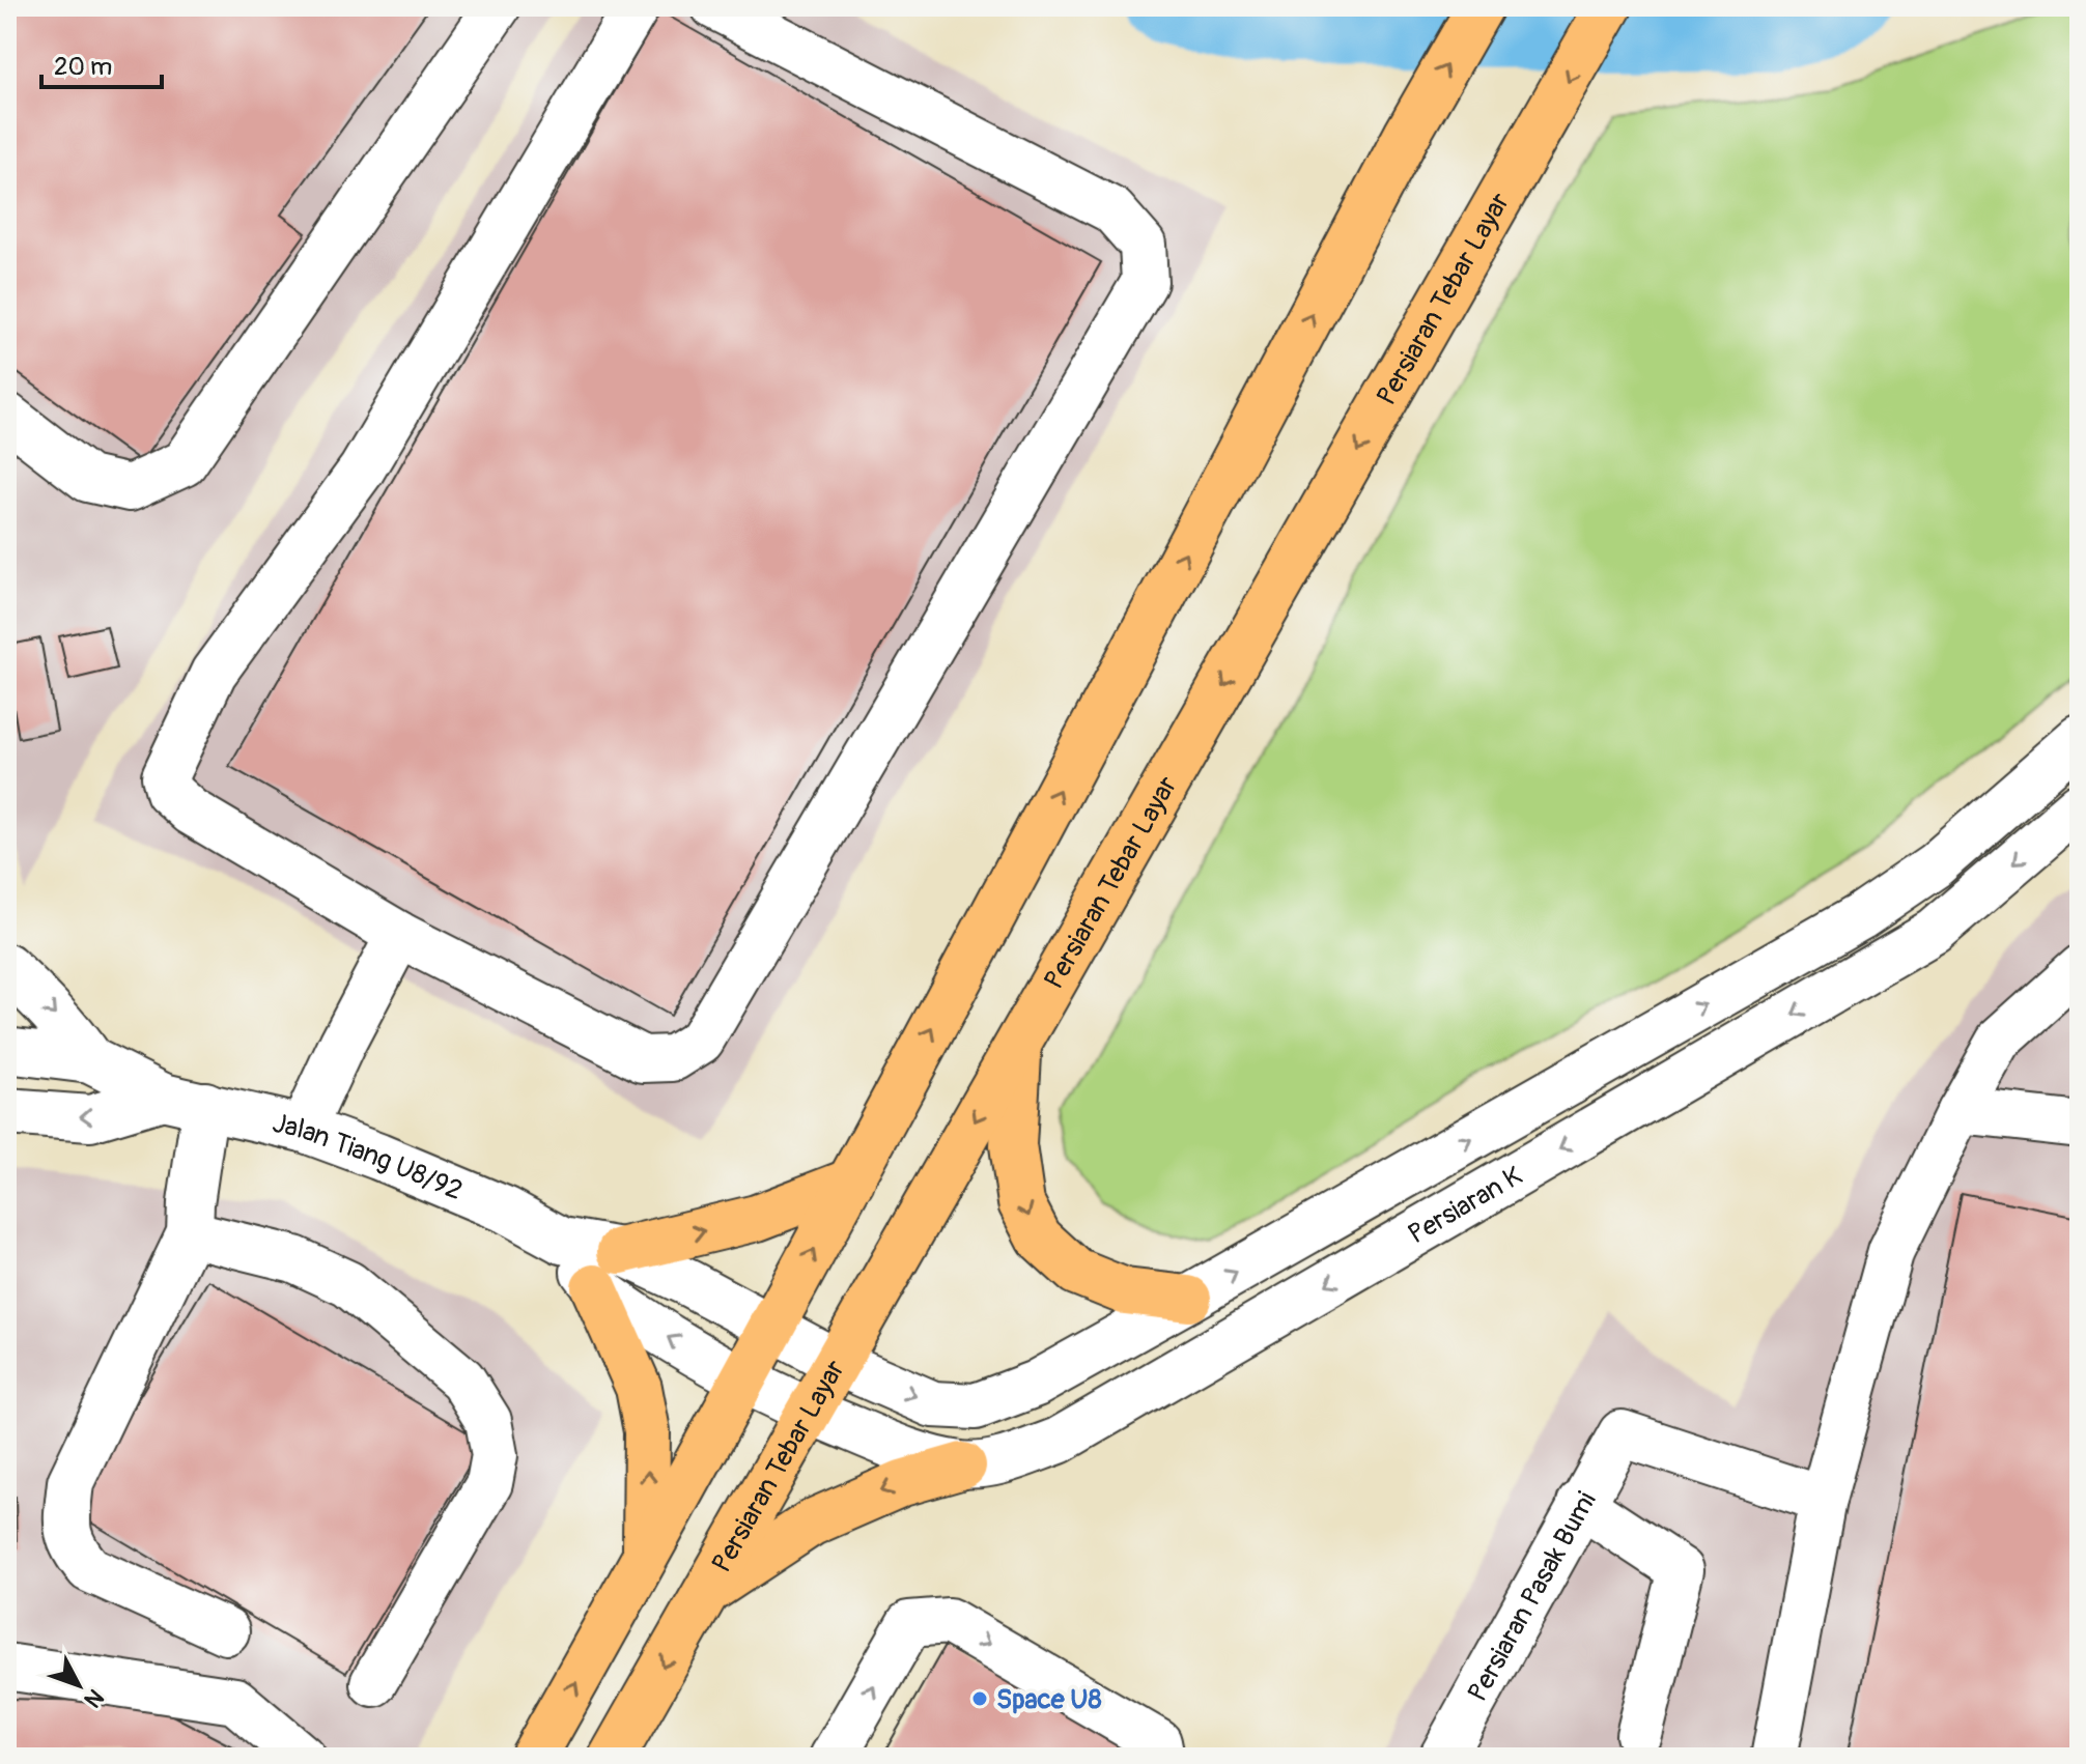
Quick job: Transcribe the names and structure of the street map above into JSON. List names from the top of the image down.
{
  "streets": {
    "main road": ["Persiaran Tebar Layar"],
    "street": ["Jalan Tiang U8/92", "Persiaran K", "Persiaran Pasak Bumi"]
  },
  "crossings": [
    ["Persiaran Tebar Layar", "Persiaran K"],
    ["Jalan Tiang U8/92", "Persiaran K"]
  ],
  "places": ["Space U8"],
  "scale_bar": "20 m",
  "north": "bottom right"
}
